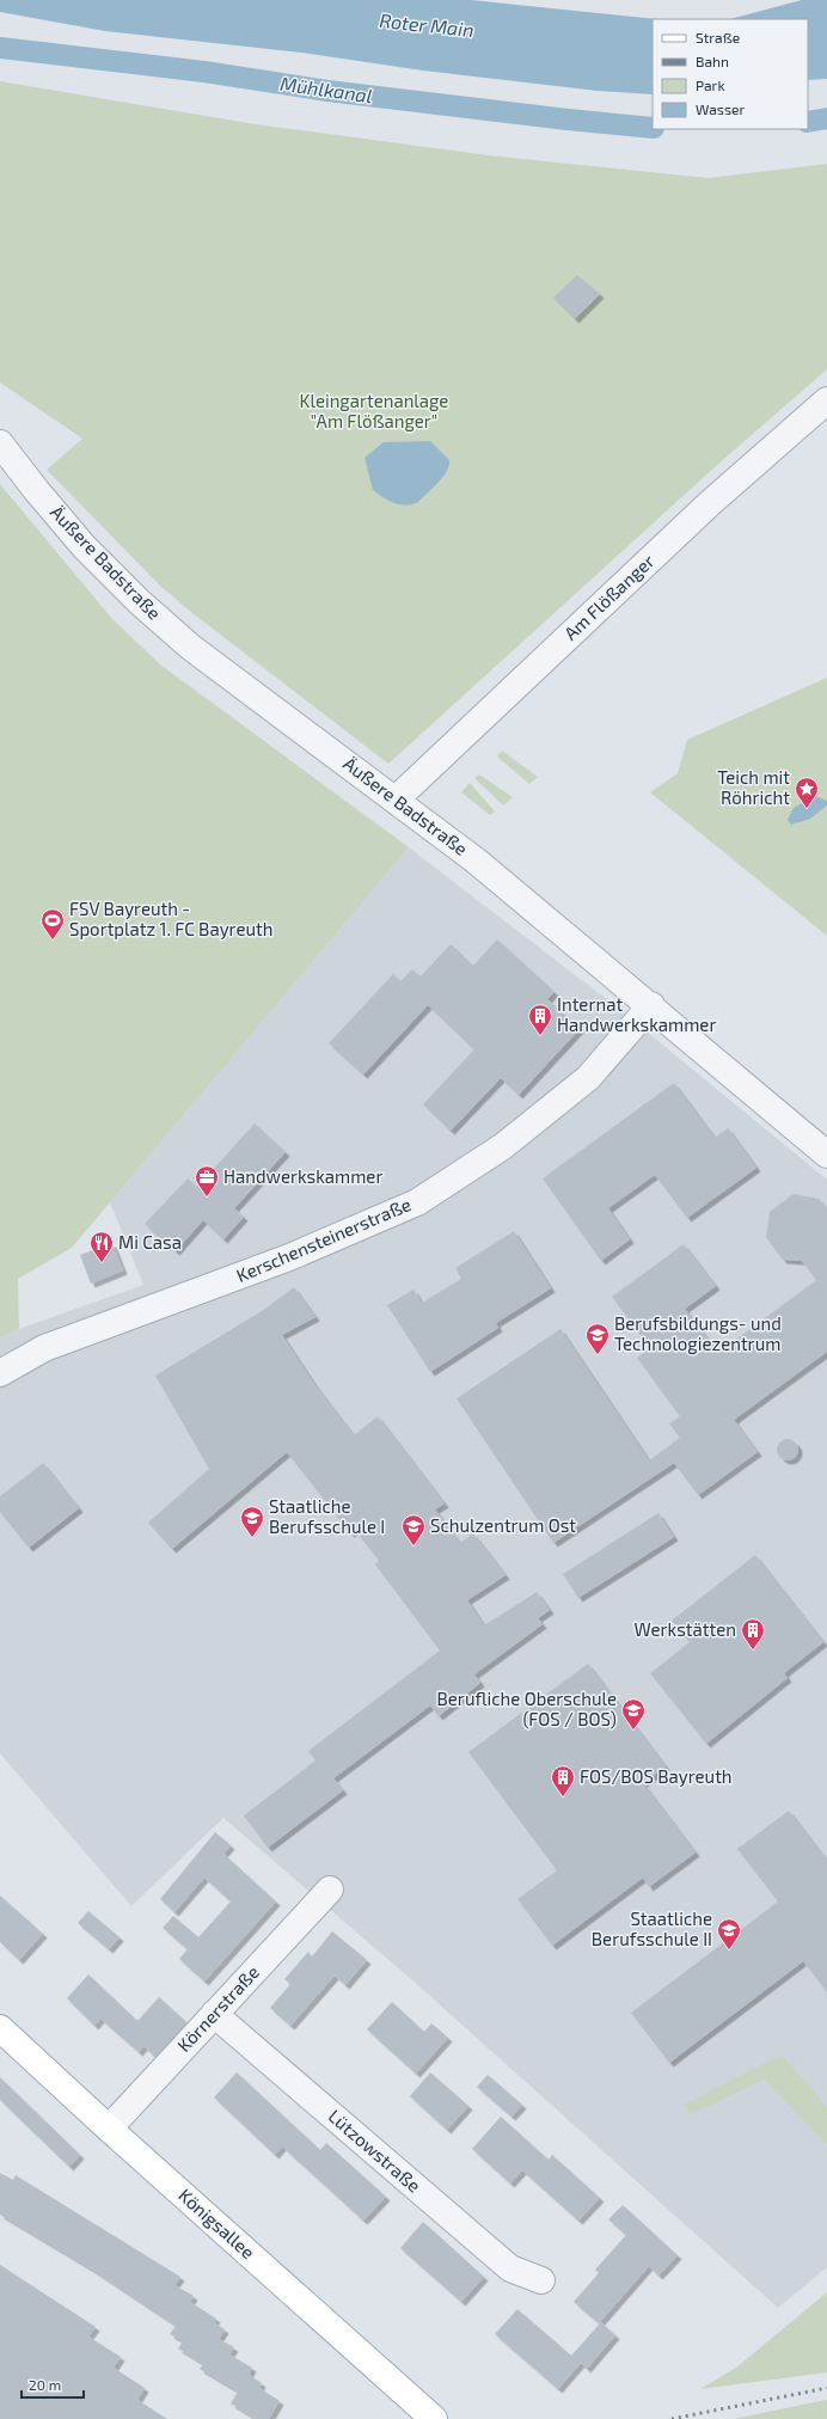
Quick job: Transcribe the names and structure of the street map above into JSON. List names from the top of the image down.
{
  "streets": {
    "main road": ["Königsallee"],
    "street": [
      "Äußere Badstraße",
      "Am Flößanger",
      "Kerschensteinerstraße",
      "Körnerstraße",
      "Lützowstraße"
    ]
  },
  "crossings": [
    ["Äußere Badstraße", "Am Flößanger"],
    ["Äußere Badstraße", "Kerschensteinerstraße"],
    ["Körnerstraße", "Lützowstraße"],
    ["Körnerstraße", "Königsallee"]
  ],
  "water": ["Roter Main", "Mühlkanal"],
  "parks": ["Kleingartenanlage \"Am Flößanger\""],
  "places": {
    "place": ["Teich mit Röhricht"],
    "sports": ["FSV Bayreuth - Sportplatz 1. FC Bayreuth"],
    "building": ["Internat Handwerkskammer", "Werkstätten", "FOS/BOS Bayreuth"],
    "office": ["Handwerkskammer"],
    "restaurant": ["Mi Casa"],
    "school or university": [
      "Berufsbildungs- und Technologiezentrum",
      "Staatliche Berufsschule I",
      "Schulzentrum Ost",
      "Berufliche Oberschule (FOS / BOS)",
      "Staatliche Berufsschule II"
    ]
  },
  "legend": [
    "Straße",
    "Bahn",
    "Park",
    "Wasser"
  ],
  "scale_bar": "20 m"
}
